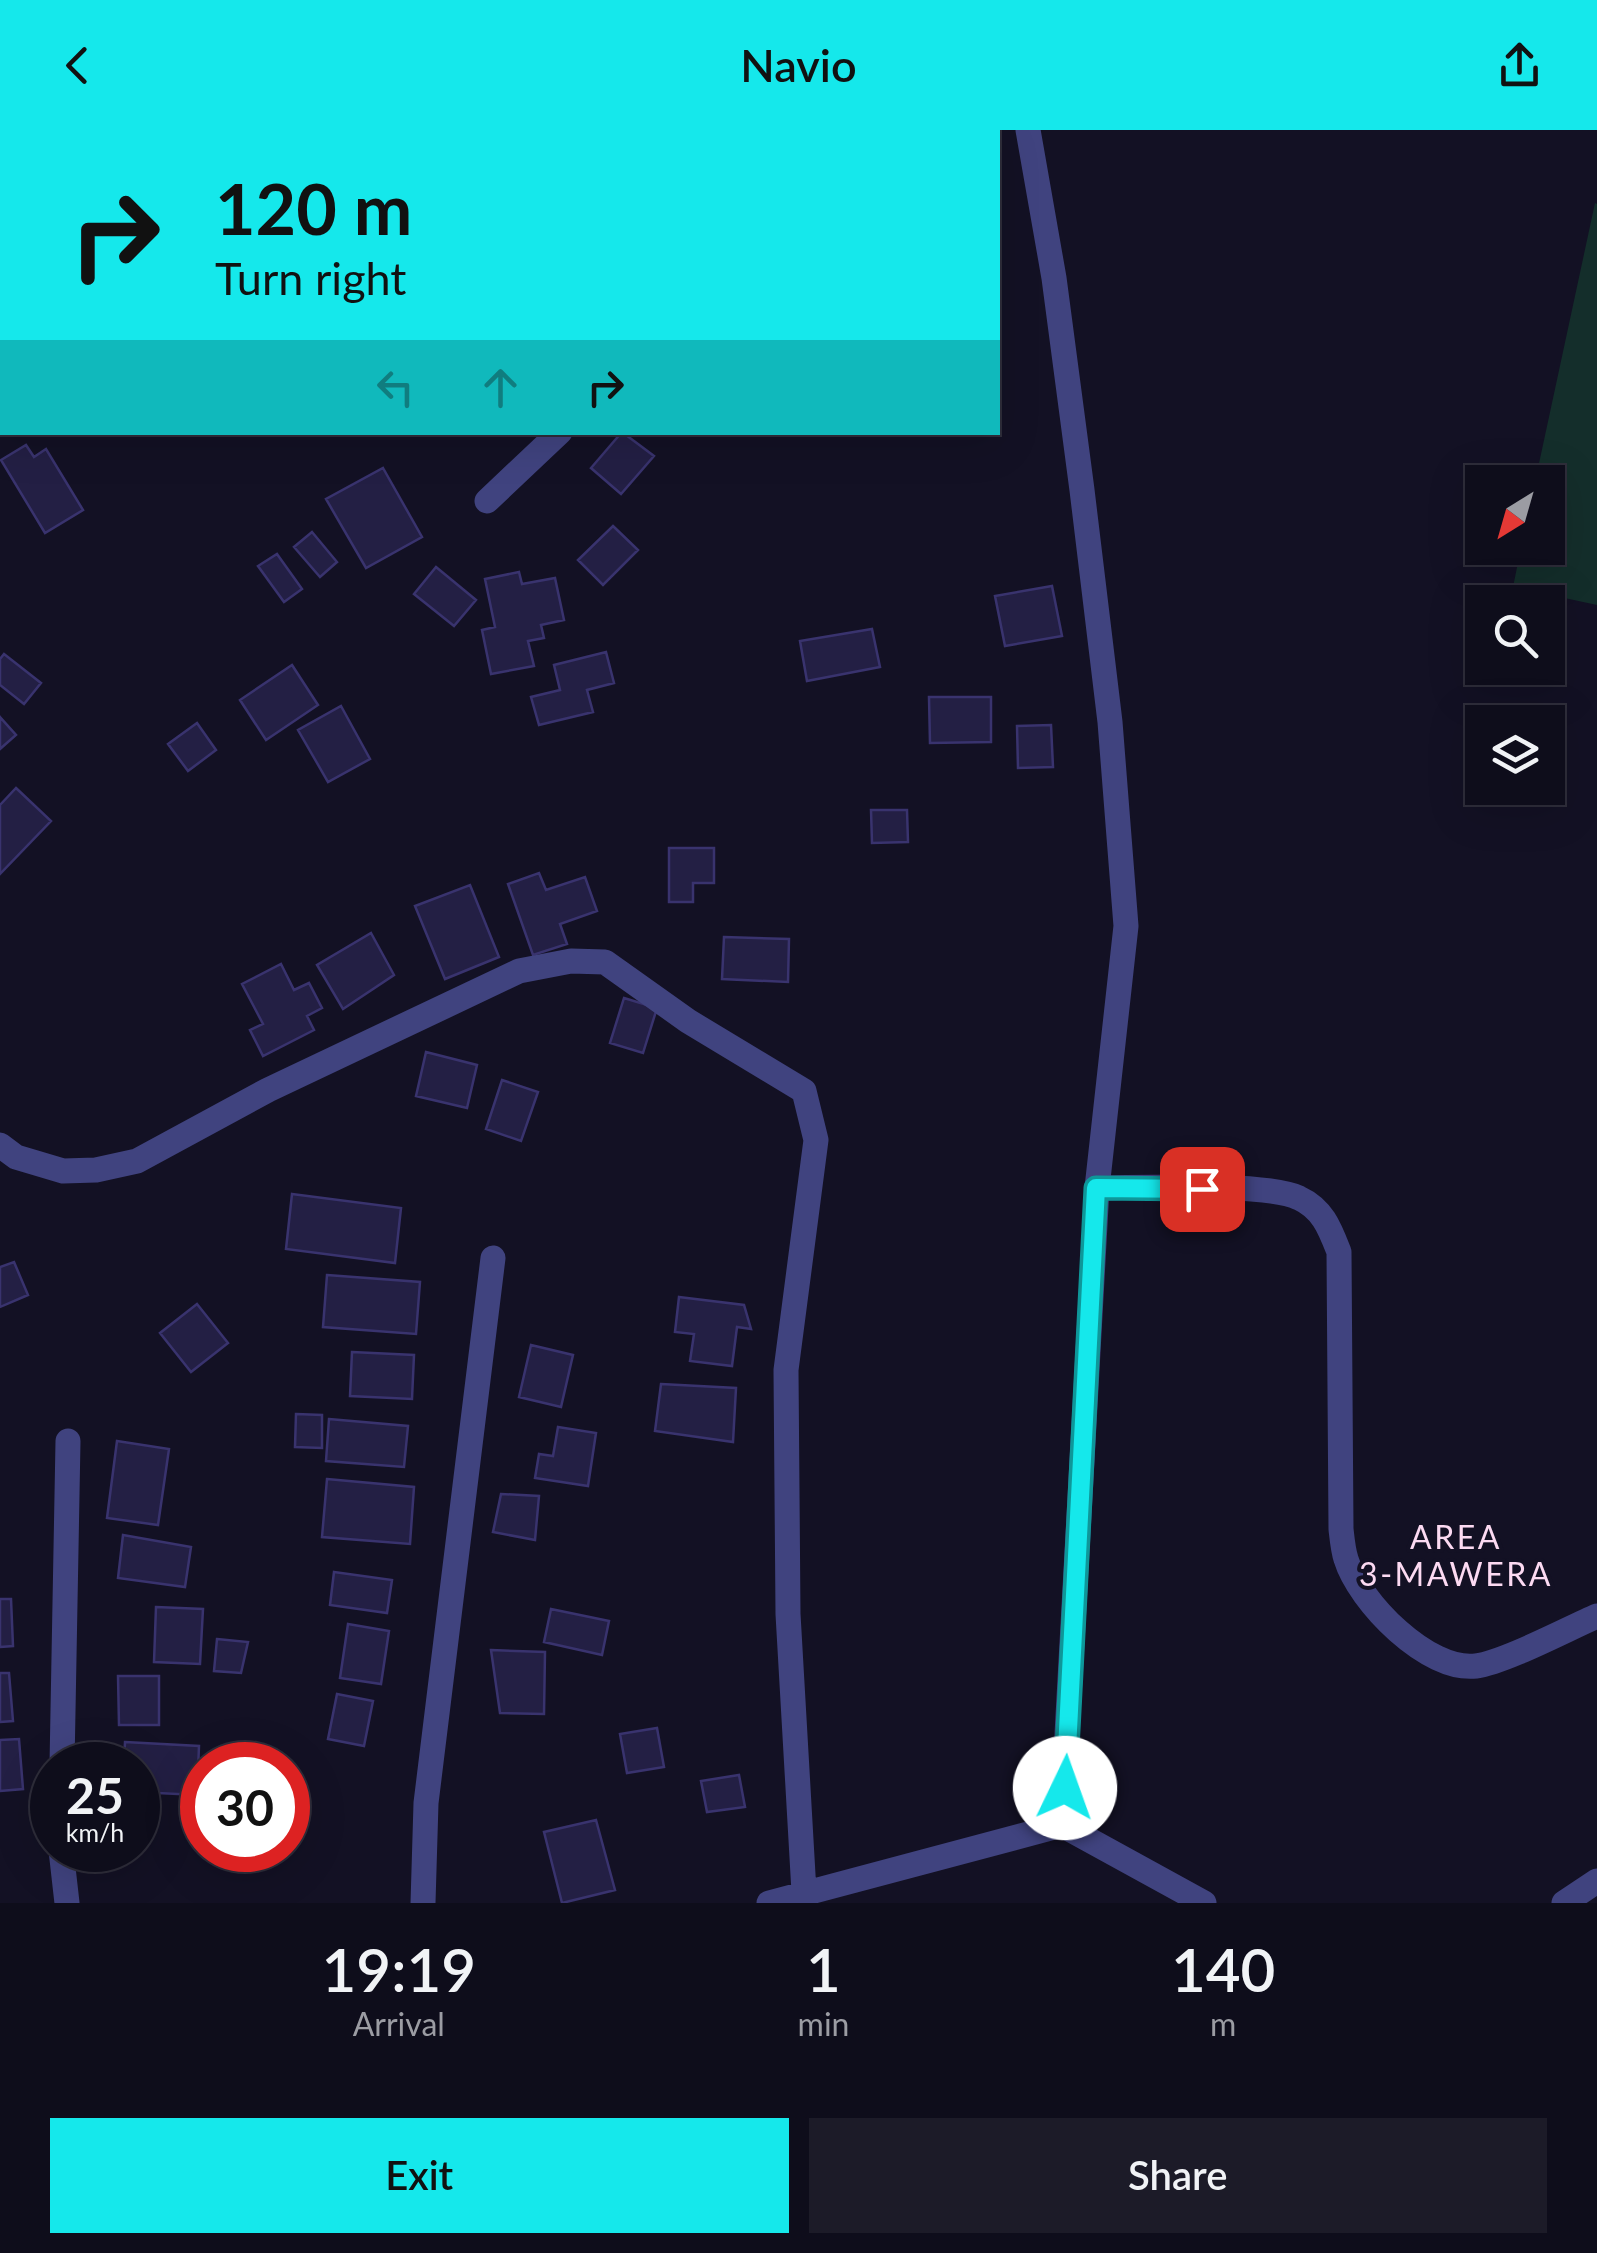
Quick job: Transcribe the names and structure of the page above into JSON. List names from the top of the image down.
{
  "districts": ["AREA 3-MAWERA"],
  "north": "bottom left",
  "page": {
    "header": "Navio",
    "turn": ["120 m", "Turn right"],
    "speed": "25 km/h",
    "limit": "30",
    "eta": [
      "19:19",
      "Arrival",
      "1",
      "min",
      "140",
      "m"
    ],
    "buttons": ["Exit", "Share"]
  }
}
